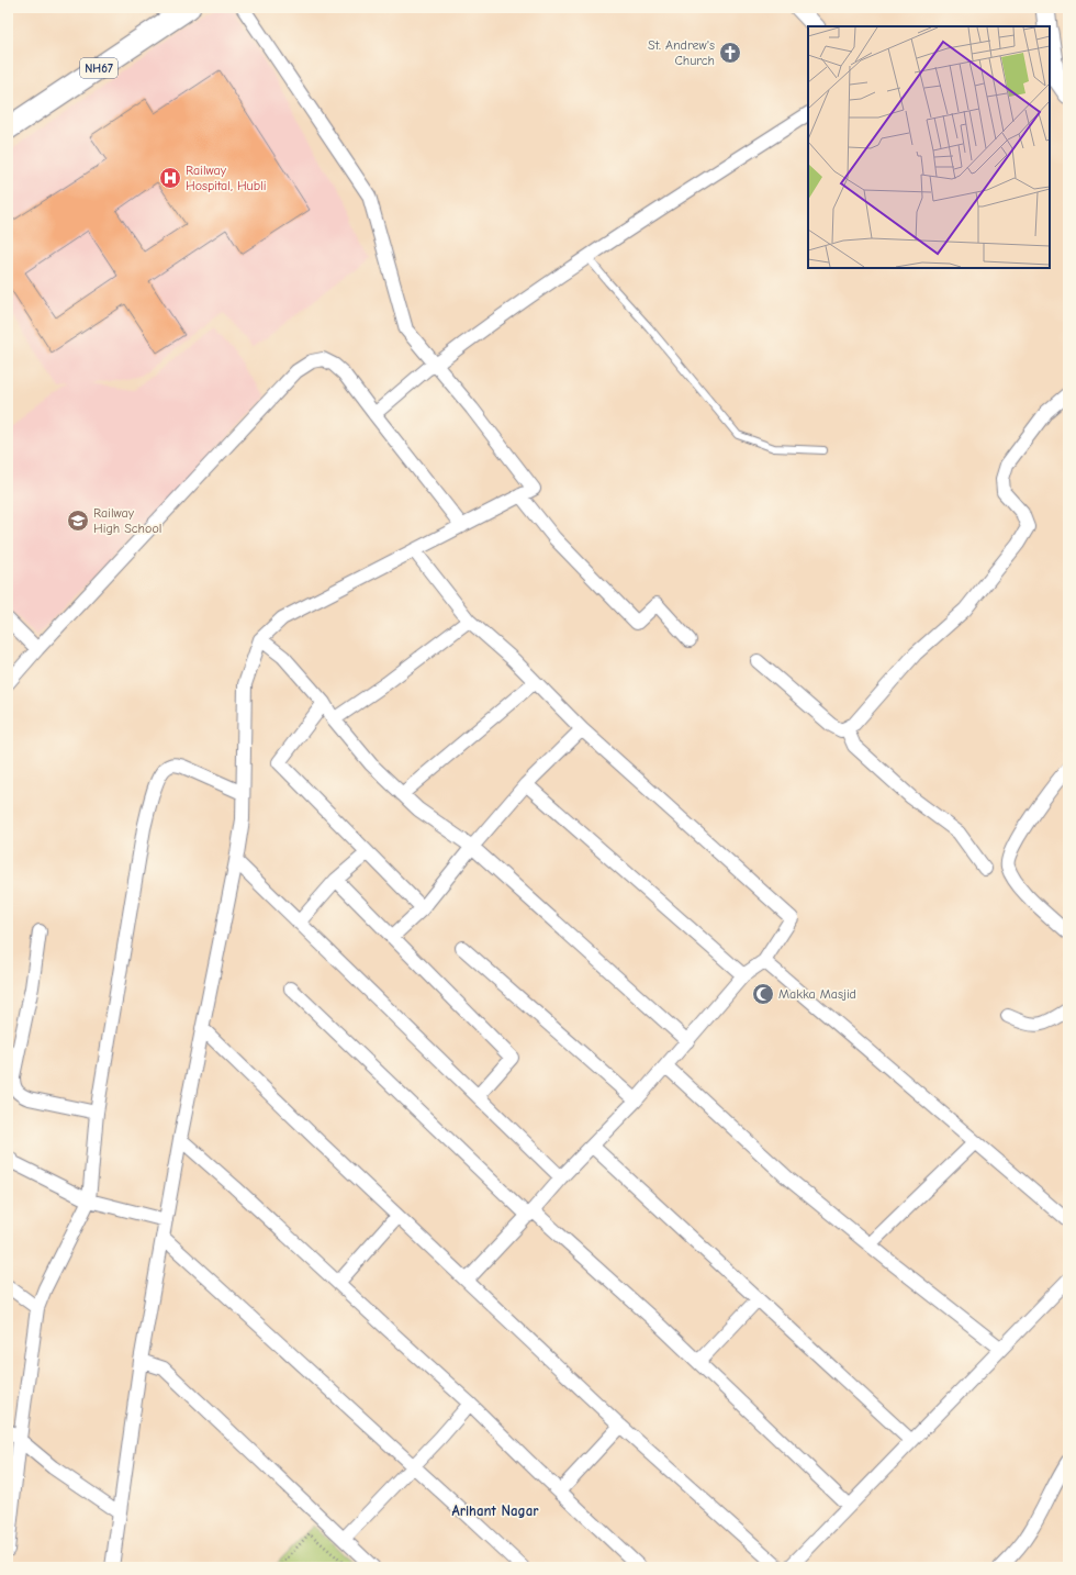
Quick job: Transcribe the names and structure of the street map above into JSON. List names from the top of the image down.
{
  "streets": {
    "highway": ["NH67"]
  },
  "districts": ["Arihant Nagar"],
  "places": {
    "church": ["St. Andrew's Church"],
    "hospital": ["Railway Hospital, Hubli"],
    "school or university": ["Railway High School"],
    "mosque": ["Makka Masjid"]
  }
}
